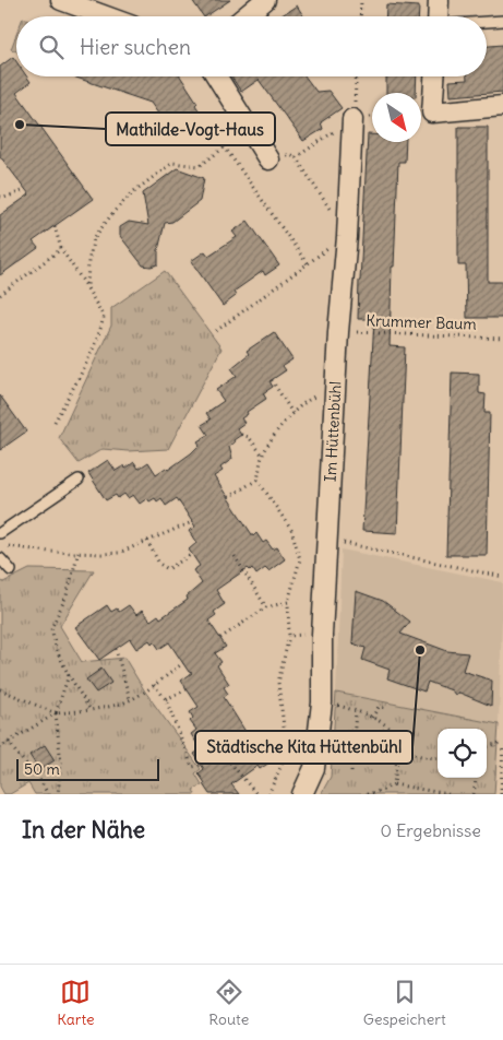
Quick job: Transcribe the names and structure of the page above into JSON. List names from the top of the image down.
{
  "streets": {
    "street": ["Im Hüttenbühl"],
    "path": ["Krummer Baum"]
  },
  "crossings": [
    ["Krummer Baum", "Im Hüttenbühl"]
  ],
  "places": ["Mathilde-Vogt-Haus", "Städtische Kita Hüttenbühl"],
  "scale_bar": "50 m",
  "north": "bottom right",
  "page": {
    "search": "Hier suchen",
    "scale": "50 m",
    "heading": ["In der Nähe", "0 Ergebnisse"],
    "nav": ["Karte", "Route", "Gespeichert"]
  }
}
